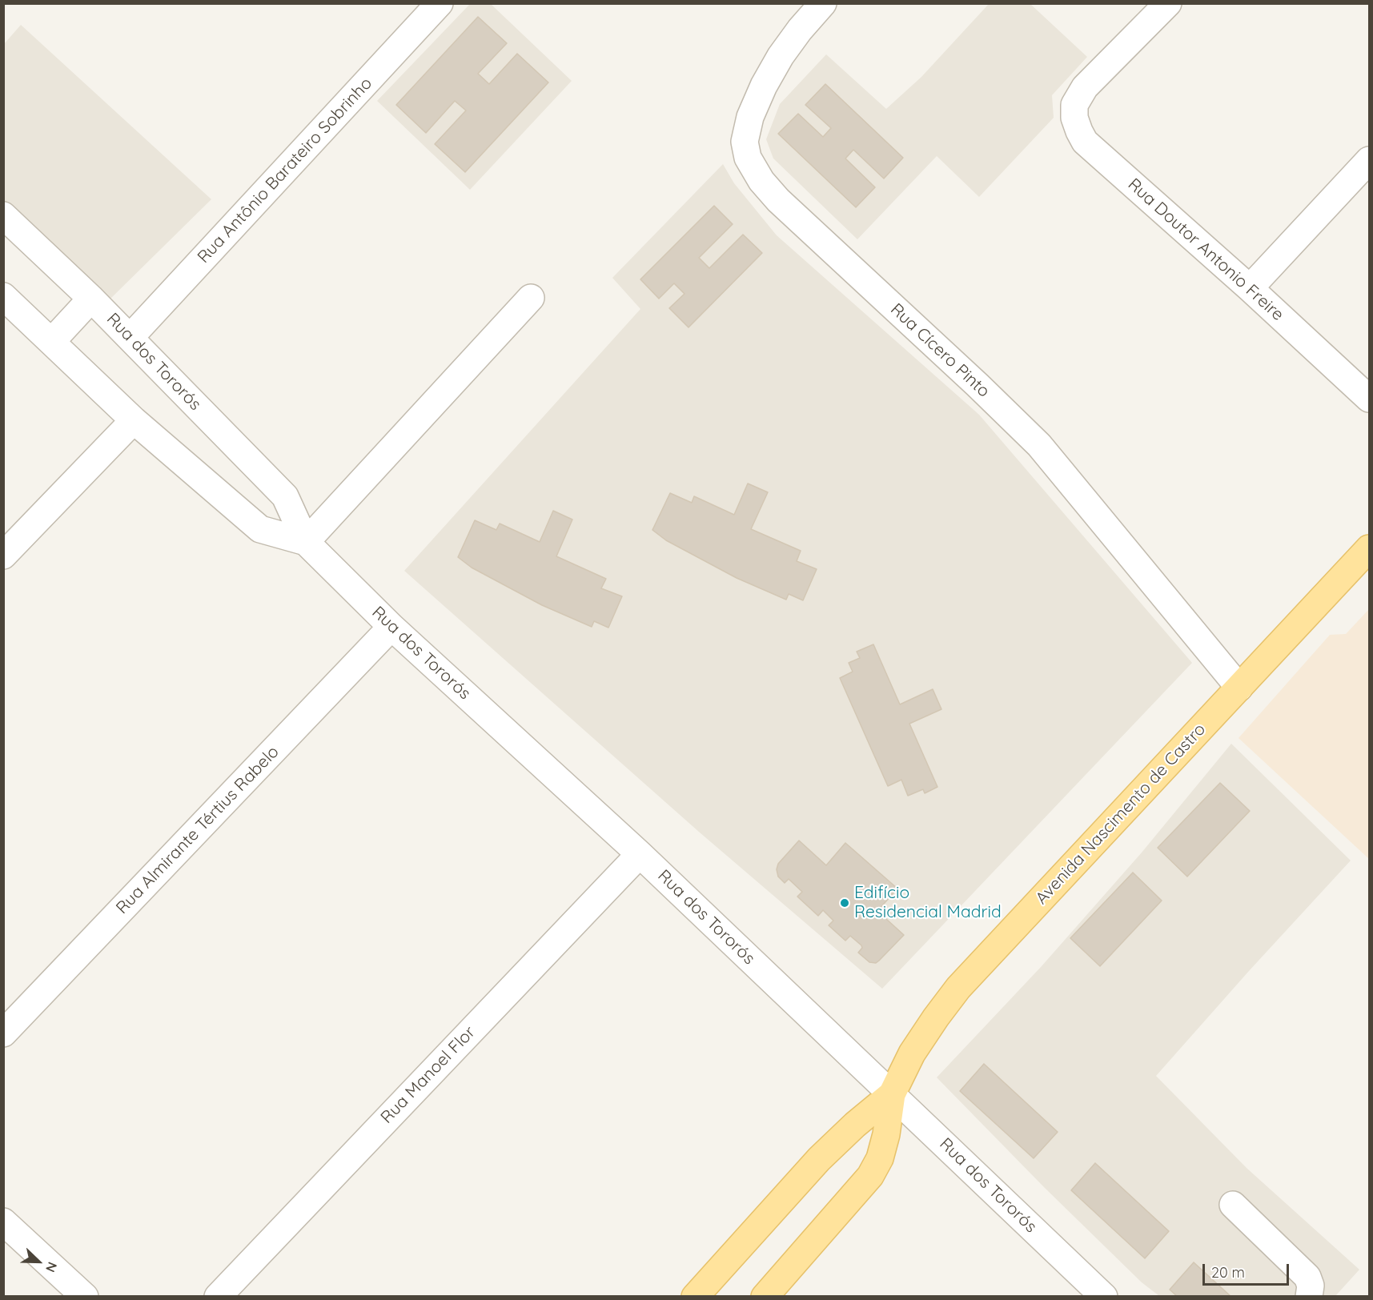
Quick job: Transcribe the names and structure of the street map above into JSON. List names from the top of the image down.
{
  "streets": {
    "main road": ["Avenida Nascimento de Castro"],
    "street": [
      "Rua Antônio Barateiro Sobrinho",
      "Rua Doutor Antonio Freire",
      "Rua Cícero Pinto",
      "Rua dos Tororós",
      "Rua Almirante Tértius Rabelo",
      "Rua Manoel Flor"
    ]
  },
  "crossings": [
    ["Rua Antônio Barateiro Sobrinho", "Rua dos Tororós"],
    ["Rua Cícero Pinto", "Avenida Nascimento de Castro"],
    ["Rua dos Tororós", "Avenida Nascimento de Castro"],
    ["Rua dos Tororós", "Rua Almirante Tértius Rabelo"],
    ["Rua dos Tororós", "Rua Manoel Flor"]
  ],
  "places": ["Edifício Residencial Madrid"],
  "scale_bar": "20 m",
  "north": "bottom right"
}
